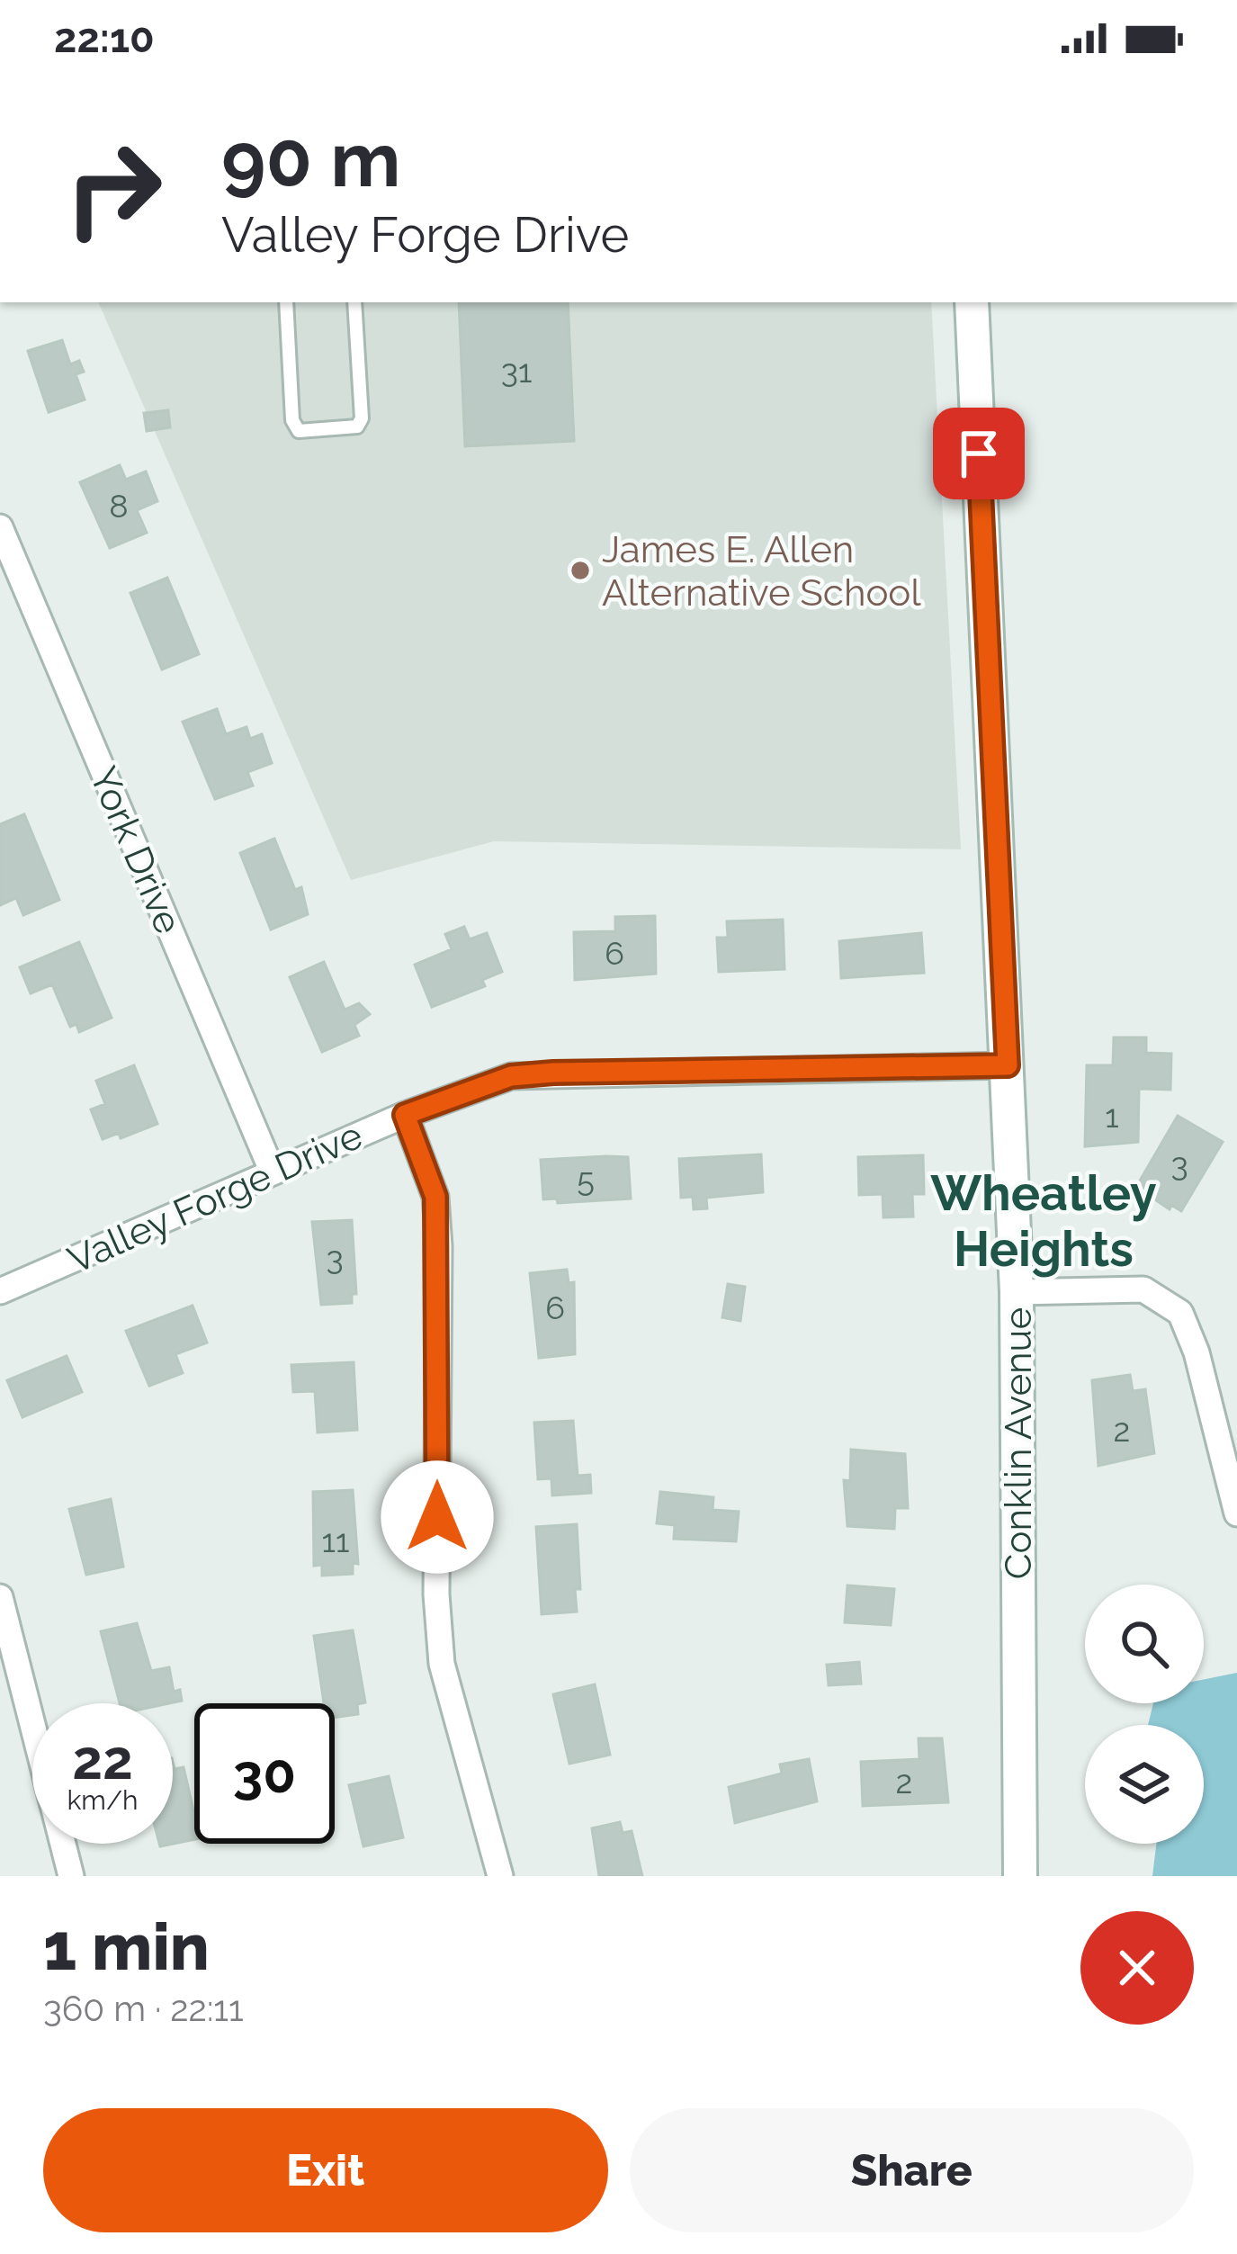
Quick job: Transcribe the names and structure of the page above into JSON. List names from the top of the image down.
{
  "streets": {
    "street": ["York Drive", "Valley Forge Drive", "Conklin Avenue"]
  },
  "crossings": [
    ["York Drive", "Valley Forge Drive"],
    ["Valley Forge Drive", "Conklin Avenue"]
  ],
  "districts": ["Wheatley Heights"],
  "places": ["James E. Allen Alternative School"],
  "house_numbers": [
    "31",
    "8",
    "6",
    "1",
    "3",
    "5",
    "3",
    "6",
    "2",
    "11",
    "2"
  ],
  "page": {
    "status": "22:10",
    "turn": ["90 m", "Valley Forge Drive"],
    "speed": "22 km/h",
    "limit": "30",
    "heading": ["1 min", "360 m · 22:11"],
    "buttons": ["Exit", "Share"]
  }
}
